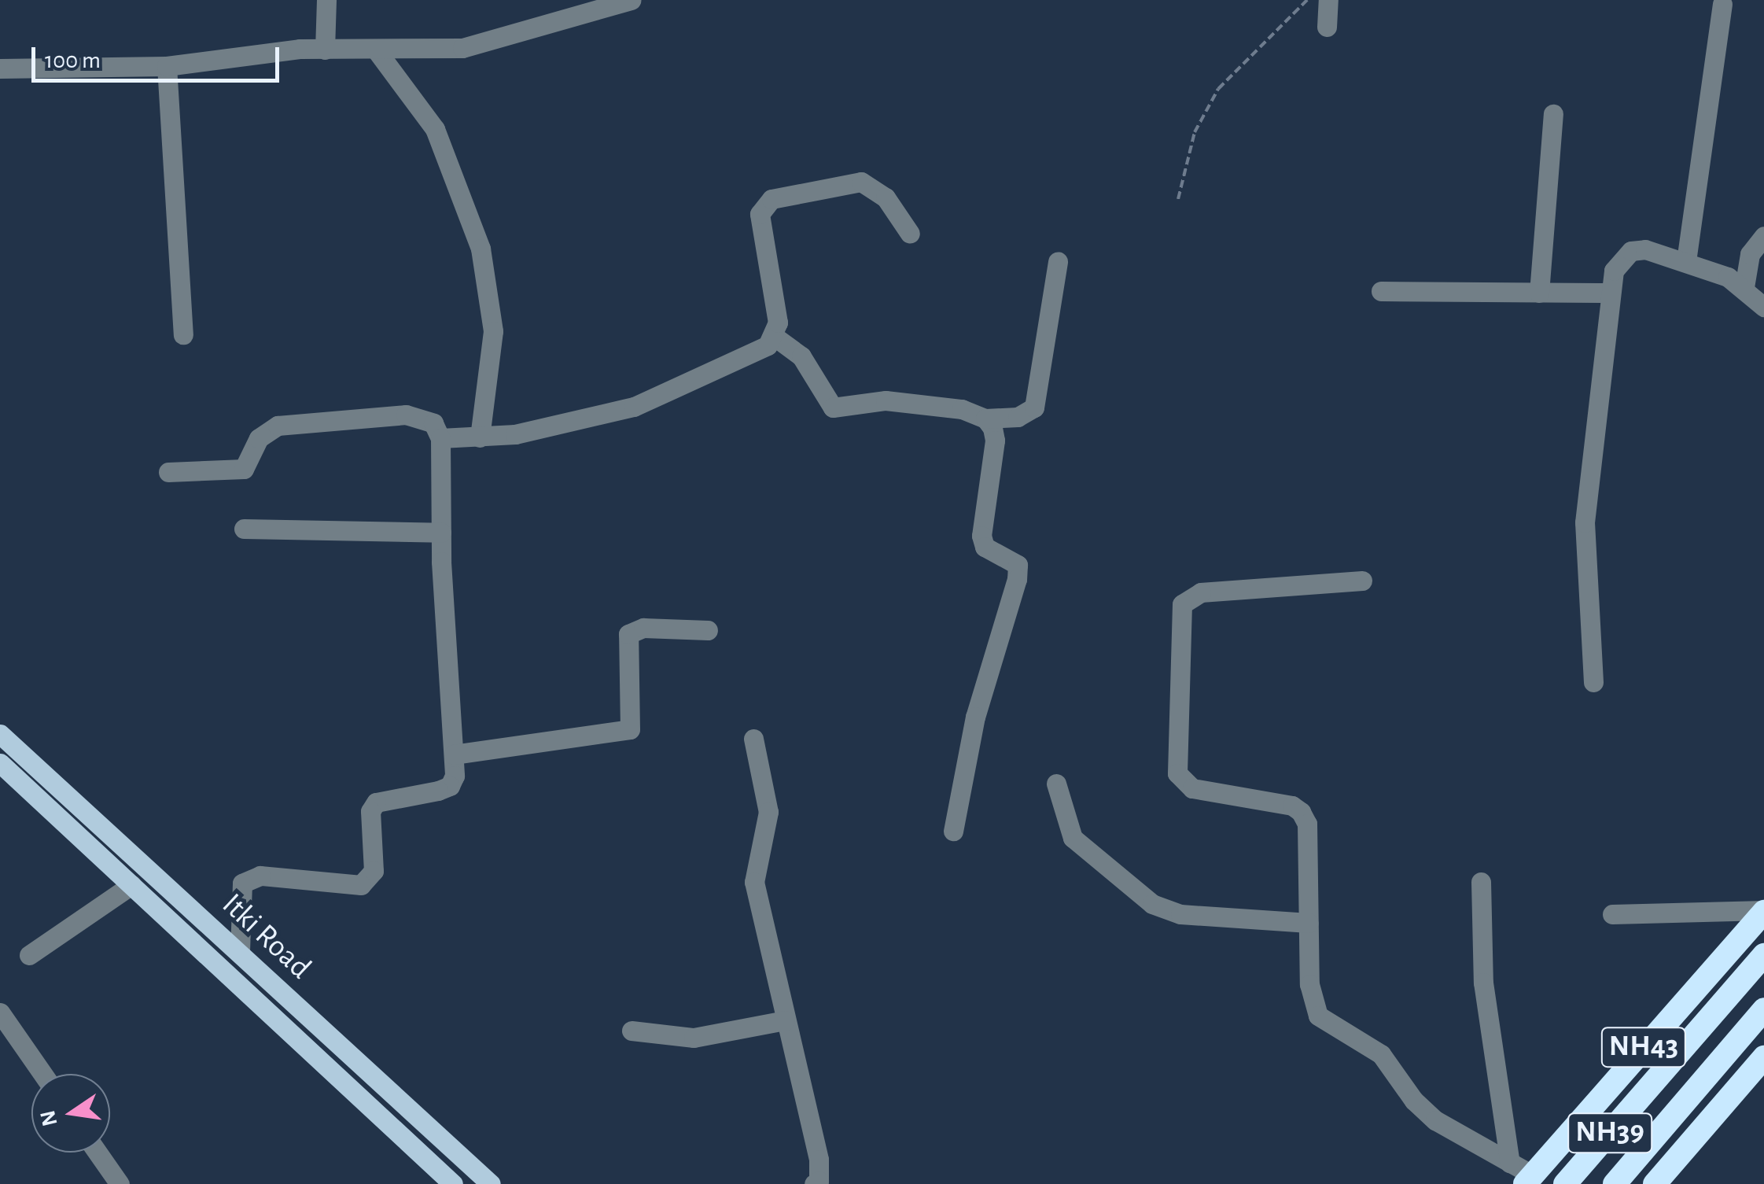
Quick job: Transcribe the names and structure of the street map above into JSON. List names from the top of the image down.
{
  "streets": {
    "highway": ["NH43", "NH39"],
    "main road": ["Itki Road"]
  },
  "scale_bar": "100 m",
  "north": "left"
}
